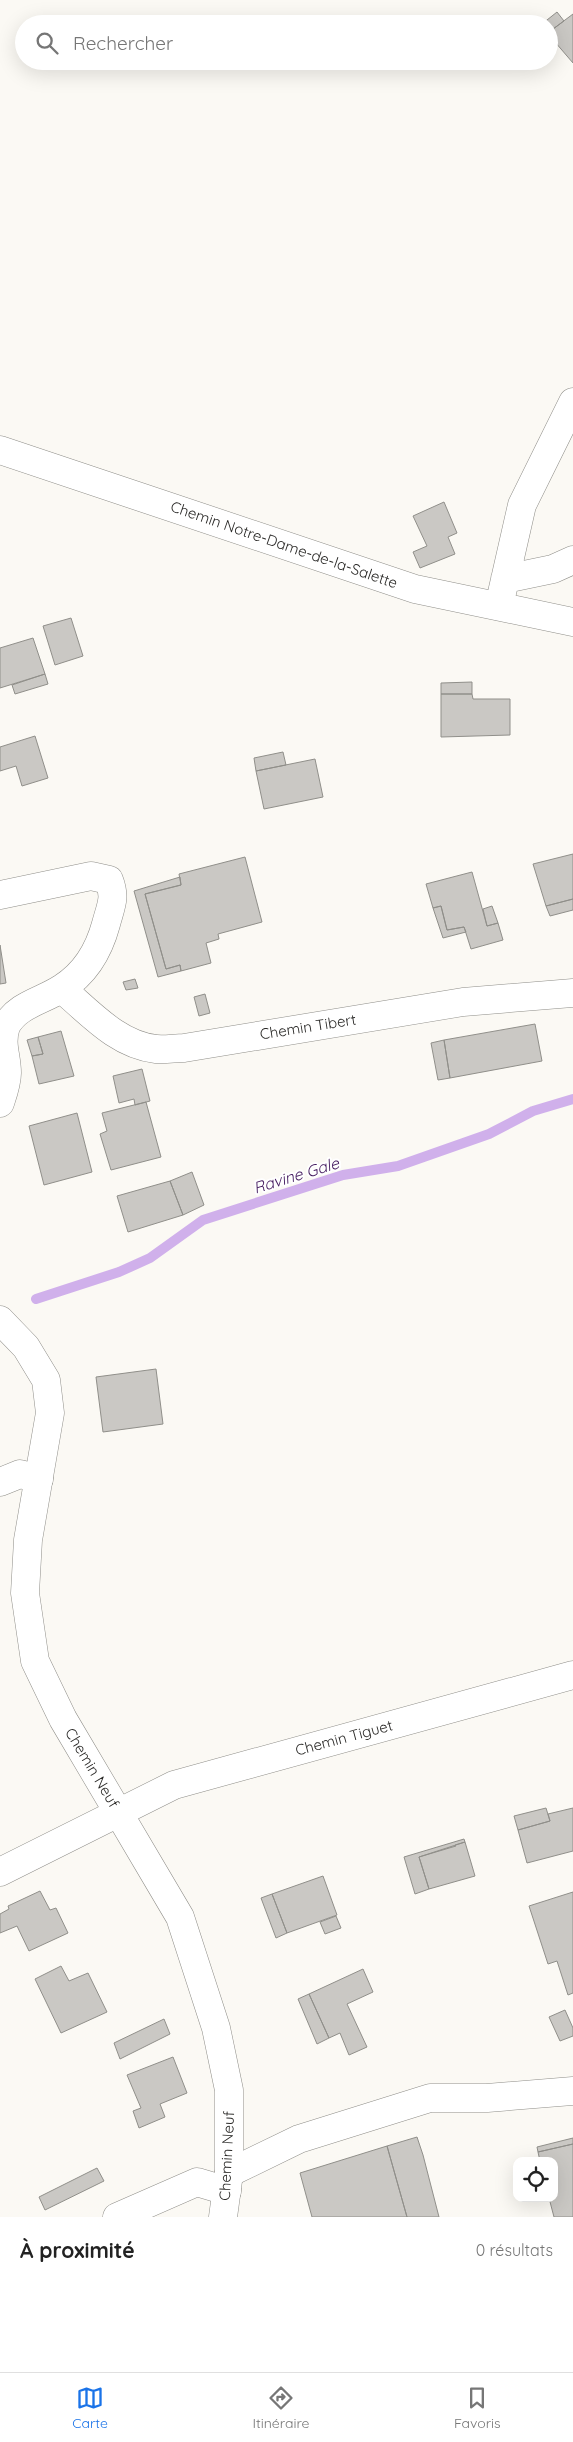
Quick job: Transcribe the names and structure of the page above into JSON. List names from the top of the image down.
{
  "streets": {
    "street": [
      "Chemin Notre-Dame-de-la-Salette",
      "Chemin Tibert",
      "Chemin Tiguet",
      "Chemin Neuf"
    ]
  },
  "crossings": [
    ["Chemin Tiguet", "Chemin Neuf"]
  ],
  "water": ["Ravine Gale"],
  "page": {
    "search": "Rechercher",
    "heading": ["À proximité", "0 résultats"],
    "nav": ["Carte", "Itinéraire", "Favoris"]
  }
}
